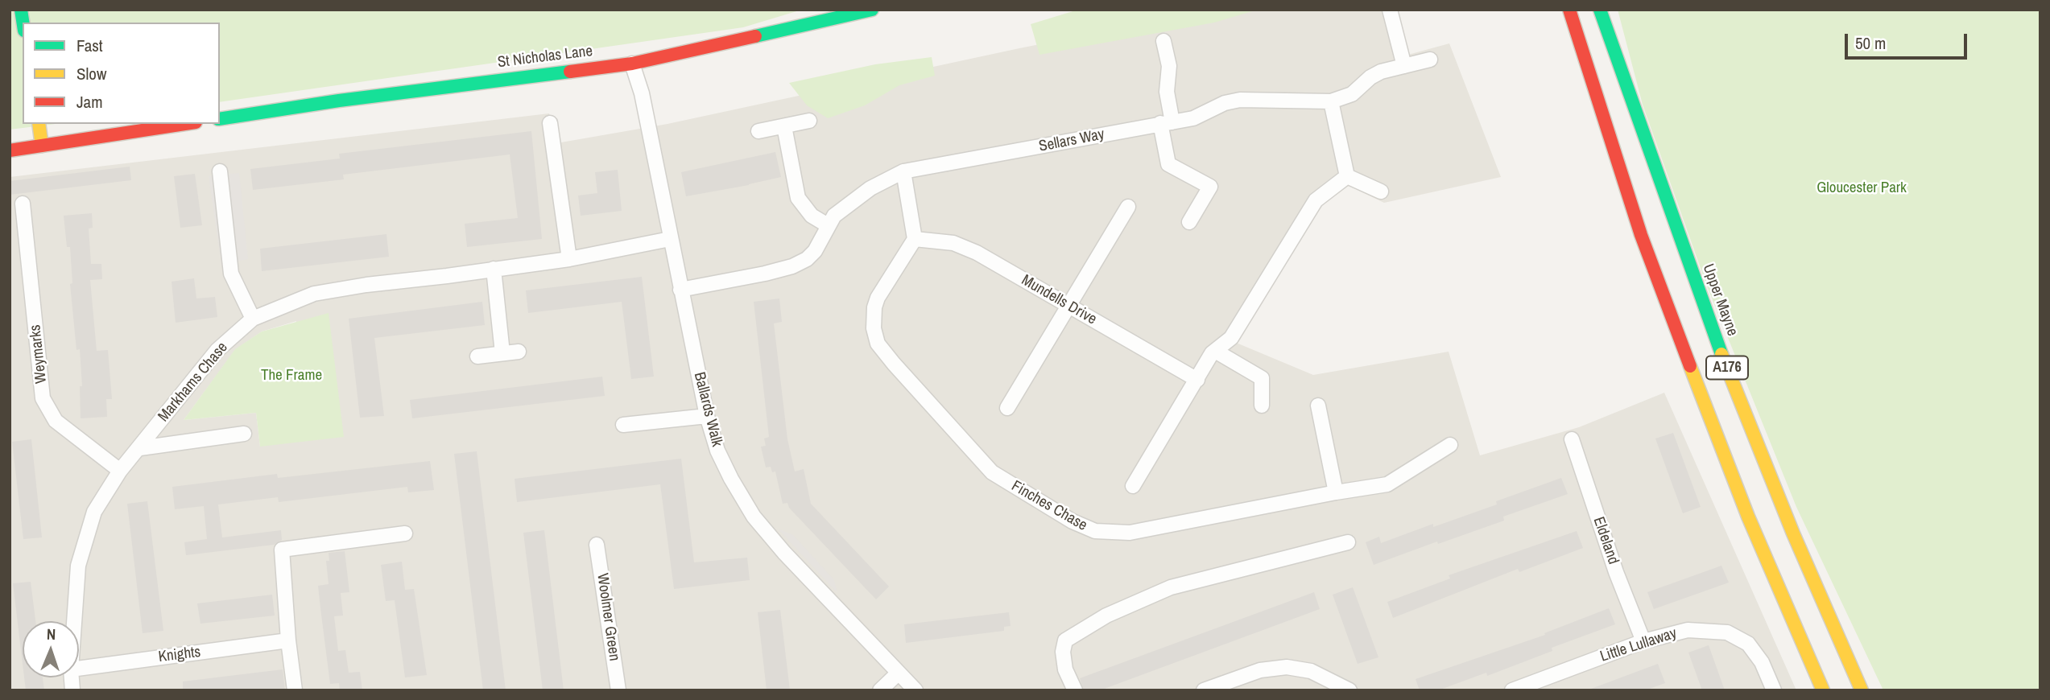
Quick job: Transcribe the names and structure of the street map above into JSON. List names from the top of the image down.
{
  "streets": {
    "main road": ["St Nicholas Lane", "Upper Mayne", "A176"],
    "street": [
      "Sellars Way",
      "Mundells Drive",
      "Weymarks",
      "Markhams Chase",
      "Ballards Walk",
      "Finches Chase",
      "Eldeland",
      "Woolmer Green",
      "Little Lullaway",
      "Knights"
    ]
  },
  "crossings": [
    ["St Nicholas Lane", "Ballards Walk"],
    ["Sellars Way", "Ballards Walk"],
    ["Mundells Drive", "Finches Chase"],
    ["Weymarks", "Markhams Chase"],
    ["Markhams Chase", "Ballards Walk"],
    ["Eldeland", "Little Lullaway"]
  ],
  "parks": ["Gloucester Park", "The Frame"],
  "legend": ["Fast", "Slow", "Jam"],
  "scale_bar": "50 m",
  "north": "top"
}
